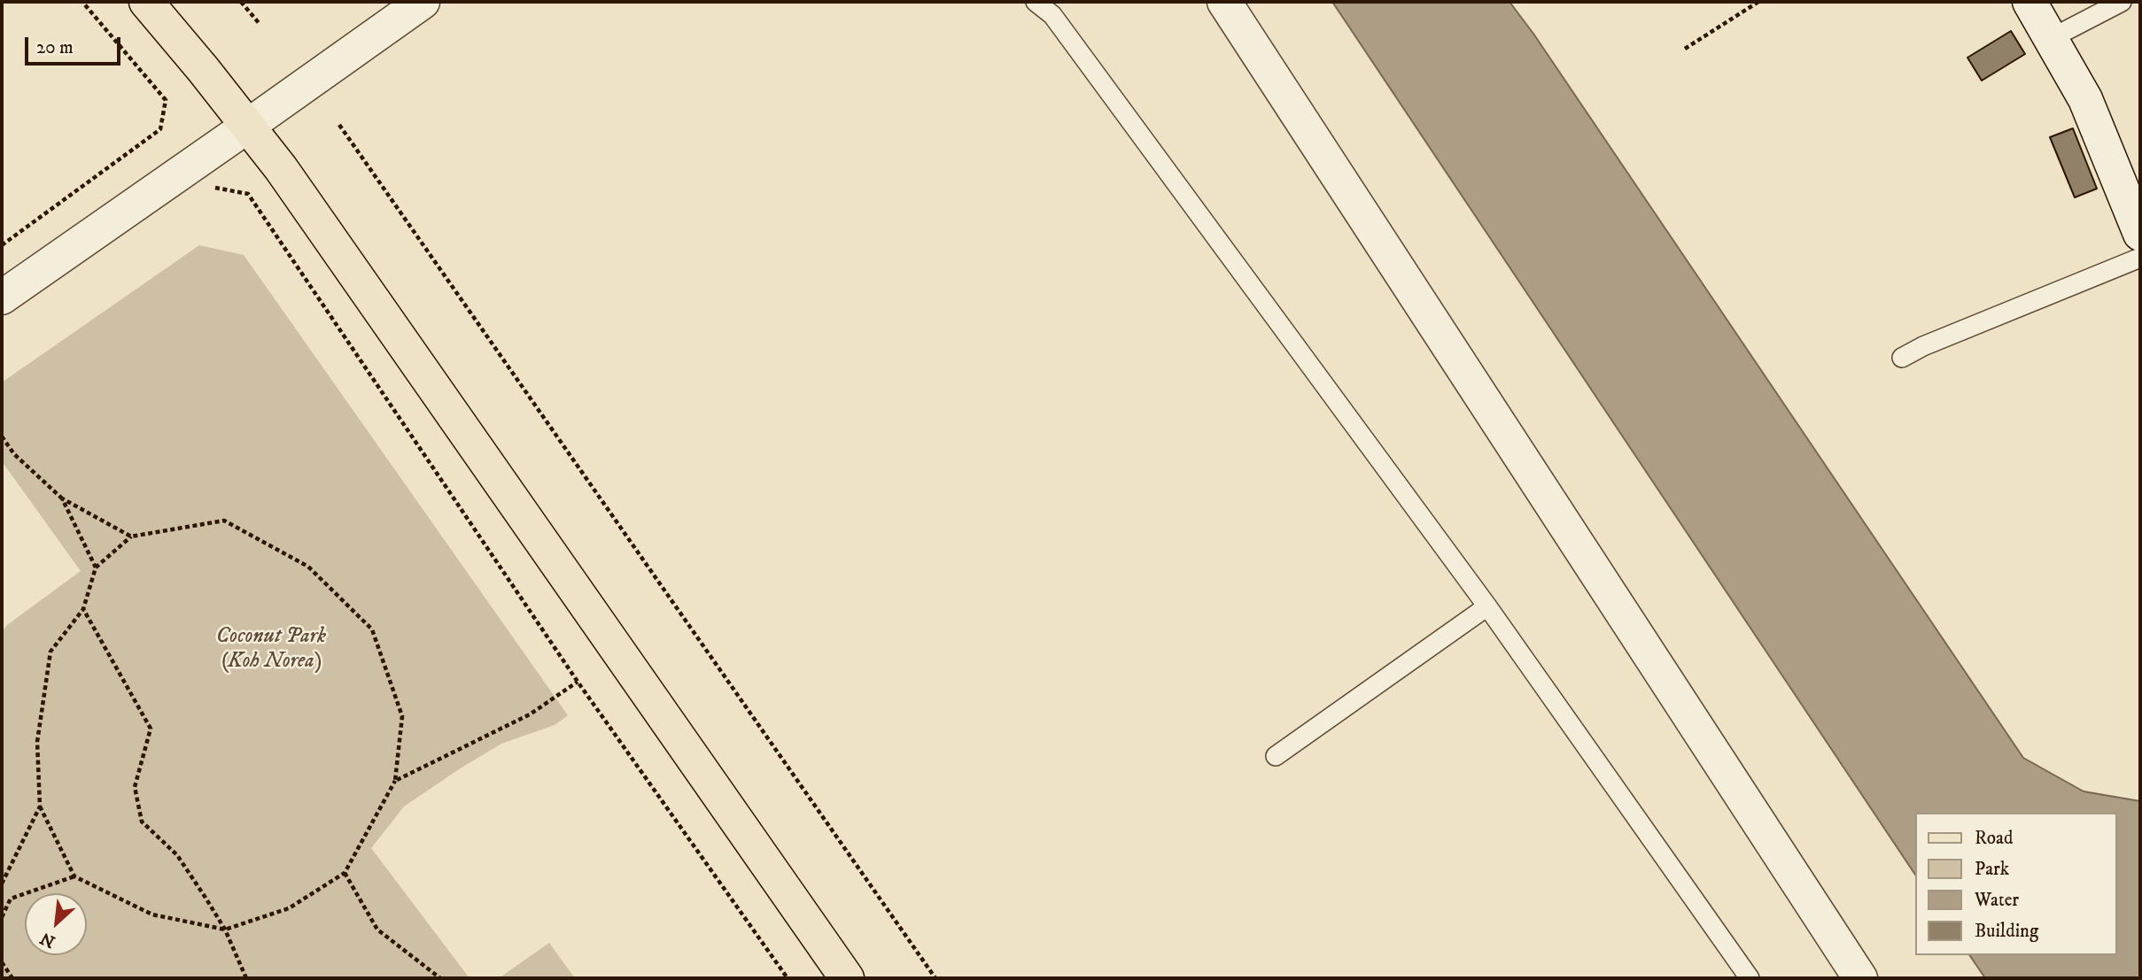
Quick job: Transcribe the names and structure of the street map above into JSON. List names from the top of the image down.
{
  "parks": ["Coconut Park (Koh Norea)"],
  "legend": [
    "Road",
    "Park",
    "Water",
    "Building"
  ],
  "scale_bar": "20 m",
  "north": "bottom left"
}
